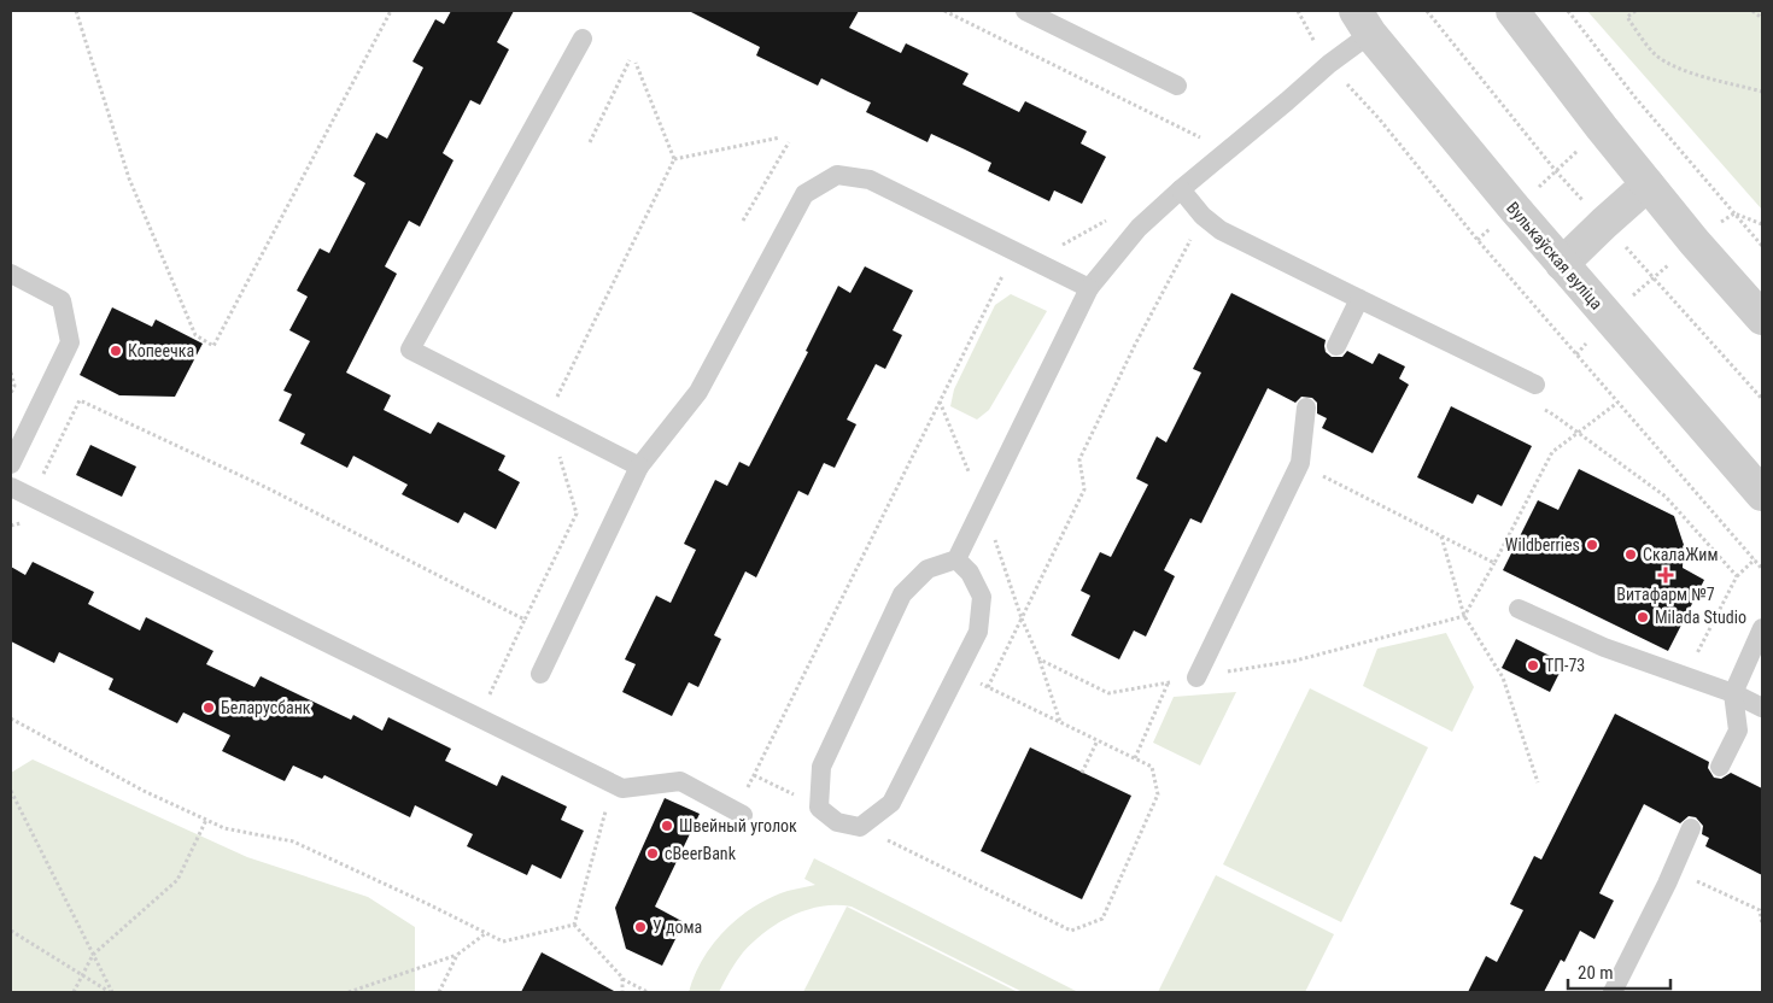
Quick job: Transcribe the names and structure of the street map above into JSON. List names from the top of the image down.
{
  "streets": {
    "street": ["Вулькаўская вуліца"]
  },
  "places": {
    "other": [
      "Копеечка",
      "Wildberries",
      "СкалаЖим",
      "Milada Studio",
      "ТП-73",
      "Беларусбанк",
      "Швейный уголок",
      "cBeerBank",
      "У дома"
    ],
    "health": ["Витафарм №7"]
  },
  "scale_bar": "20 m"
}
